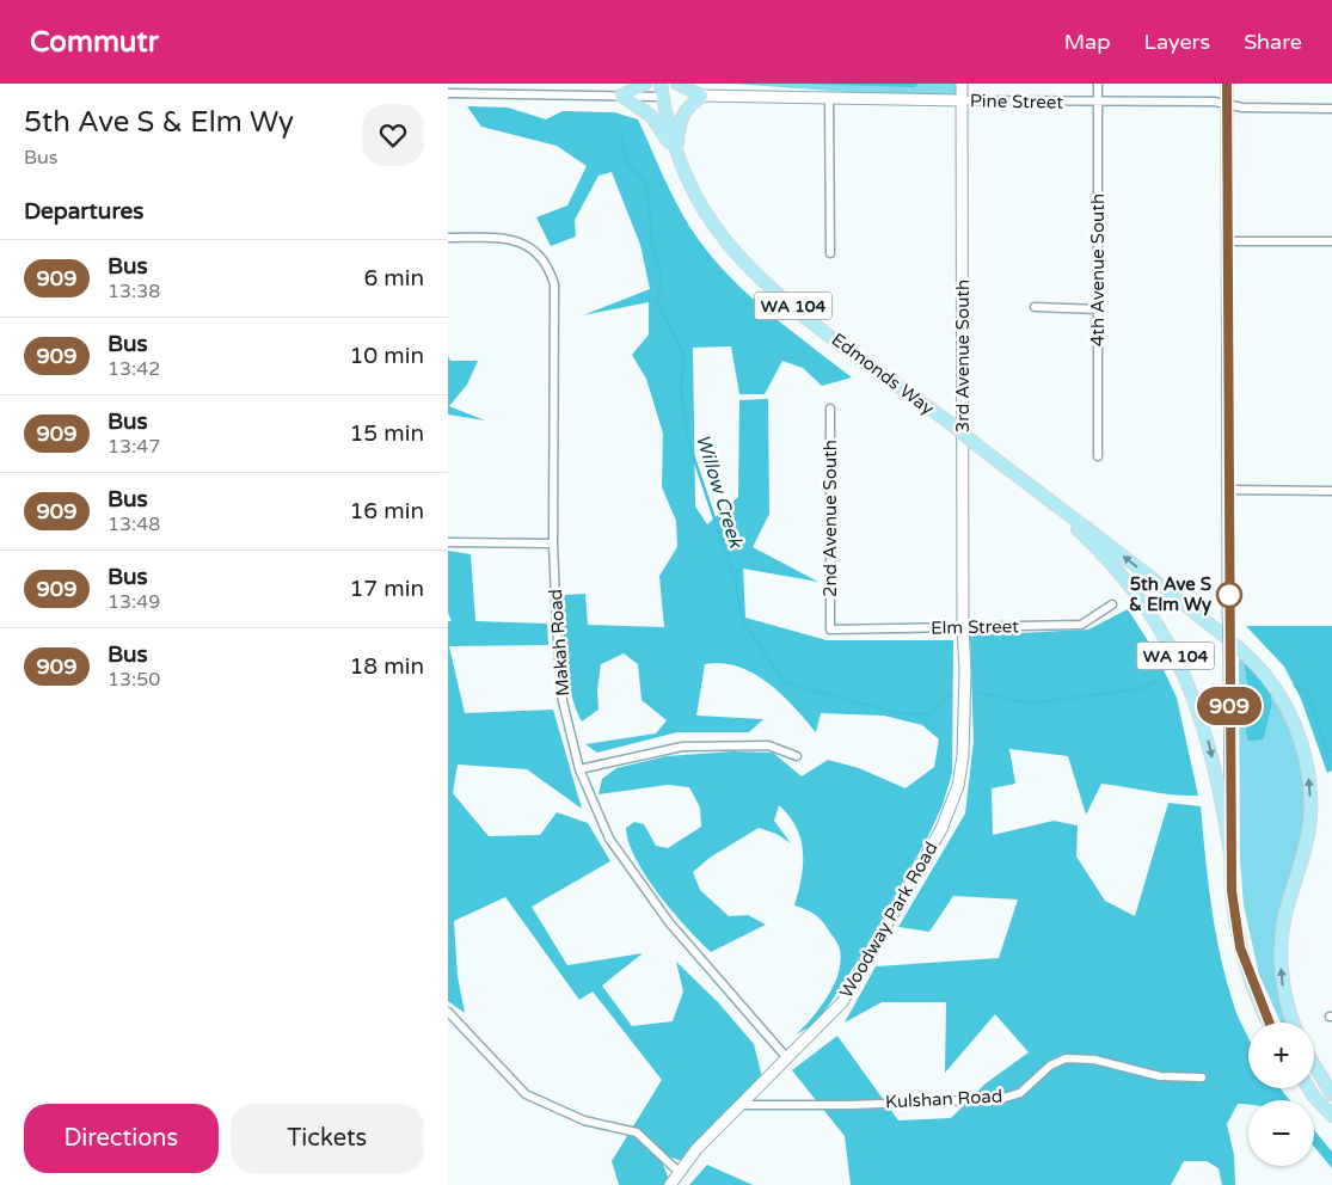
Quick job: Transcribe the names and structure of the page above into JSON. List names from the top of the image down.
{
  "streets": {
    "main road": ["WA 104", "Edmonds Way"],
    "street": [
      "Pine Street",
      "4th Avenue South",
      "3rd Avenue South",
      "2nd Avenue South",
      "Elm Street",
      "Makah Road",
      "Woodway Park Road",
      "Kulshan Road"
    ]
  },
  "crossings": [
    ["Pine Street", "4th Avenue South"],
    ["Pine Street", "3rd Avenue South"],
    ["3rd Avenue South", "Elm Street"],
    ["3rd Avenue South", "Woodway Park Road"],
    ["2nd Avenue South", "Elm Street"],
    ["Elm Street", "Woodway Park Road"],
    ["Makah Road", "Woodway Park Road"],
    ["Woodway Park Road", "Kulshan Road"]
  ],
  "water": ["Willow Creek"],
  "places": ["5th Ave S & Elm Wy"],
  "lines": ["bus line 909"],
  "page": {
    "header": "Commutr",
    "nav": ["Map", "Layers", "Share"],
    "heading": [
      ["5th Ave S & Elm Wy", "Bus"],
      "Departures"
    ],
    "on_map": "909",
    "list": [
      {
        "mark": "909",
        "name": "Bus",
        "note": "13:38",
        "value": "6 min"
      },
      {
        "mark": "909",
        "name": "Bus",
        "note": "13:42",
        "value": "10 min"
      },
      {
        "mark": "909",
        "name": "Bus",
        "note": "13:47",
        "value": "15 min"
      },
      {
        "mark": "909",
        "name": "Bus",
        "note": "13:48",
        "value": "16 min"
      },
      {
        "mark": "909",
        "name": "Bus",
        "note": "13:49",
        "value": "17 min"
      },
      {
        "mark": "909",
        "name": "Bus",
        "note": "13:50",
        "value": "18 min"
      }
    ],
    "map_buttons": ["+", "−"],
    "buttons": ["Directions", "Tickets"]
  }
}
